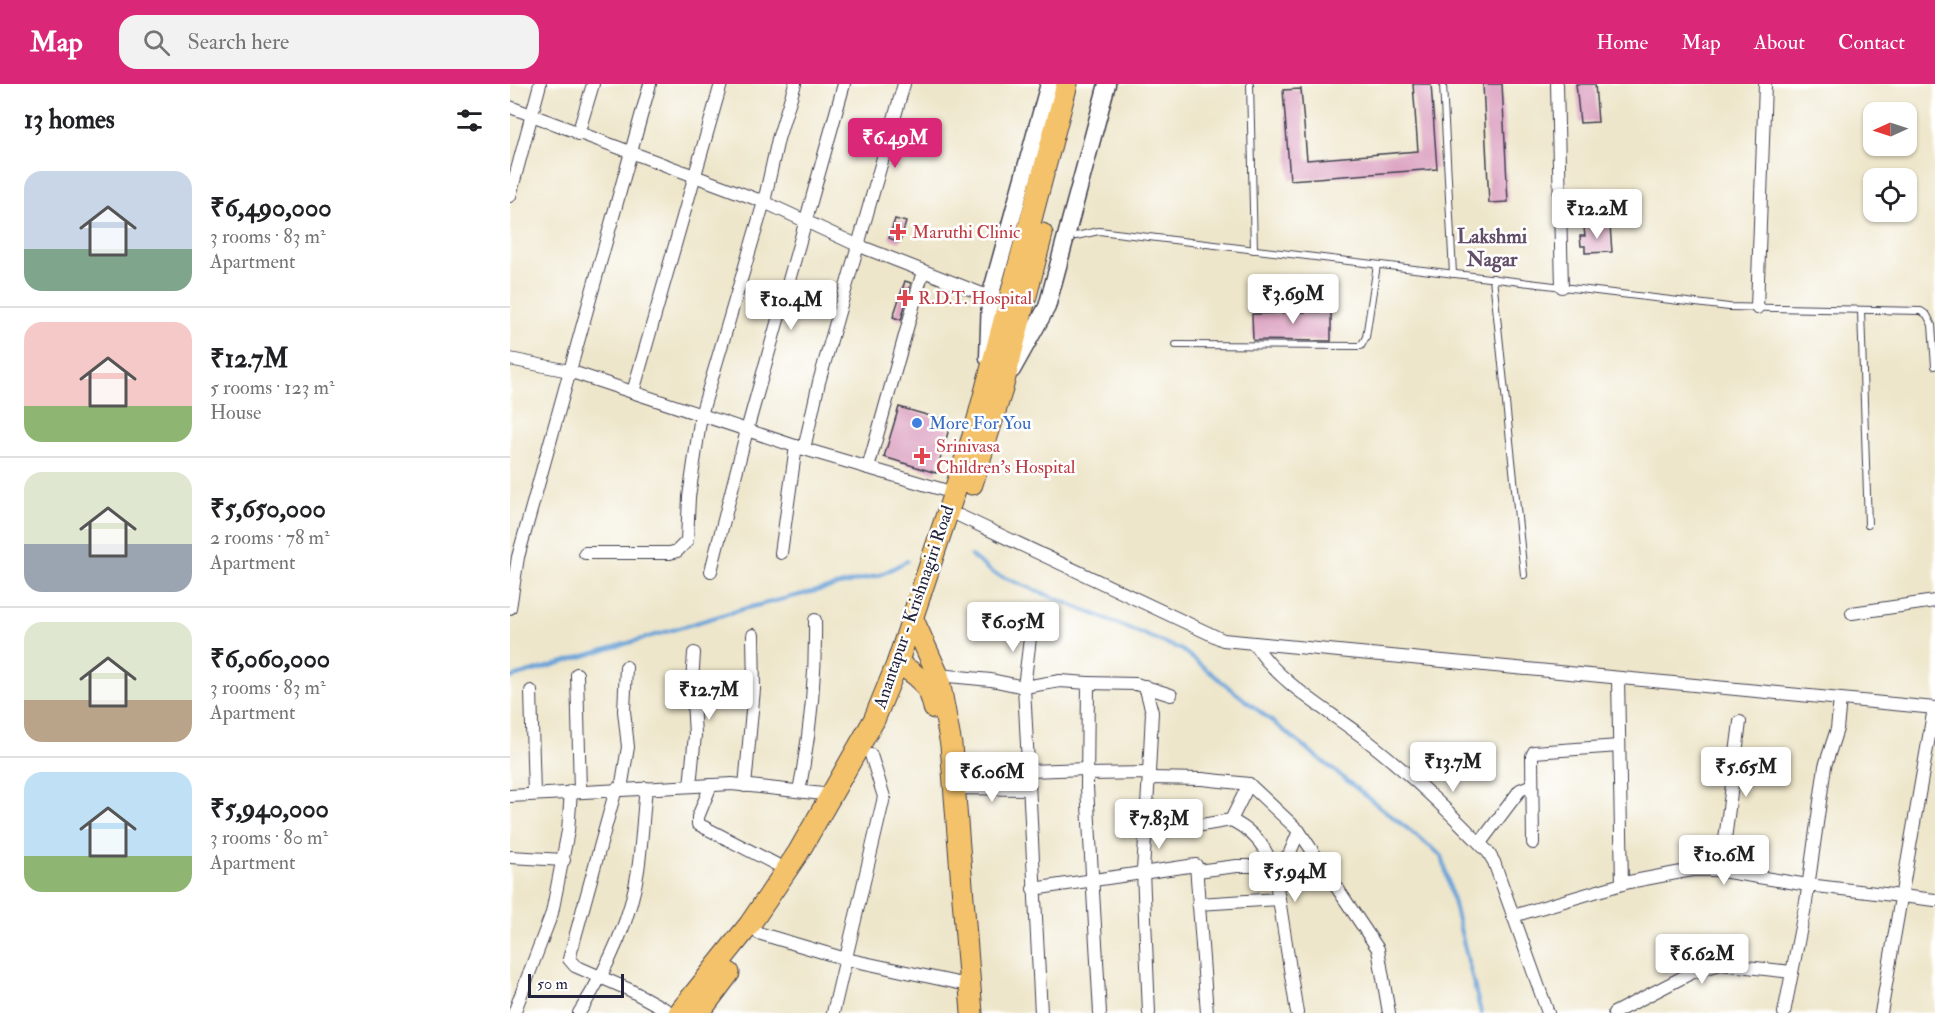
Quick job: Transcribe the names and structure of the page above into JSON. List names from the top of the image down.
{
  "streets": {
    "highway": ["Anantapur - Krishnagiri Road"]
  },
  "districts": ["Lakshmi Nagar"],
  "places": {
    "health": ["Maruthi Clinic", "R.D.T. Hospital", "Srinivasa Children's Hospital"],
    "other": ["More For You"]
  },
  "scale_bar": "50 m",
  "north": "left",
  "page": {
    "header": "Map",
    "search": "Search here",
    "nav": [
      "Home",
      "Map",
      "About",
      "Contact"
    ],
    "heading": "13 homes",
    "price": [
      "₹6.49M",
      "₹12.2M",
      "₹3.69M",
      "₹10.4M",
      "₹6.05M",
      "₹12.7M",
      "₹13.7M",
      "₹5.65M",
      "₹6.06M",
      "₹7.83M",
      "₹10.6M",
      "₹5.94M",
      "₹6.62M"
    ],
    "list": [
      {
        "name": "₹6,490,000",
        "note": "3 rooms · 83 m² · Apartment"
      },
      {
        "name": "₹12.7M",
        "note": "5 rooms · 123 m² · House"
      },
      {
        "name": "₹5,650,000",
        "note": "2 rooms · 78 m² · Apartment"
      },
      {
        "name": "₹6,060,000",
        "note": "3 rooms · 83 m² · Apartment"
      },
      {
        "name": "₹5,940,000",
        "note": "3 rooms · 80 m² · Apartment"
      }
    ],
    "scale": "50 m"
  }
}
